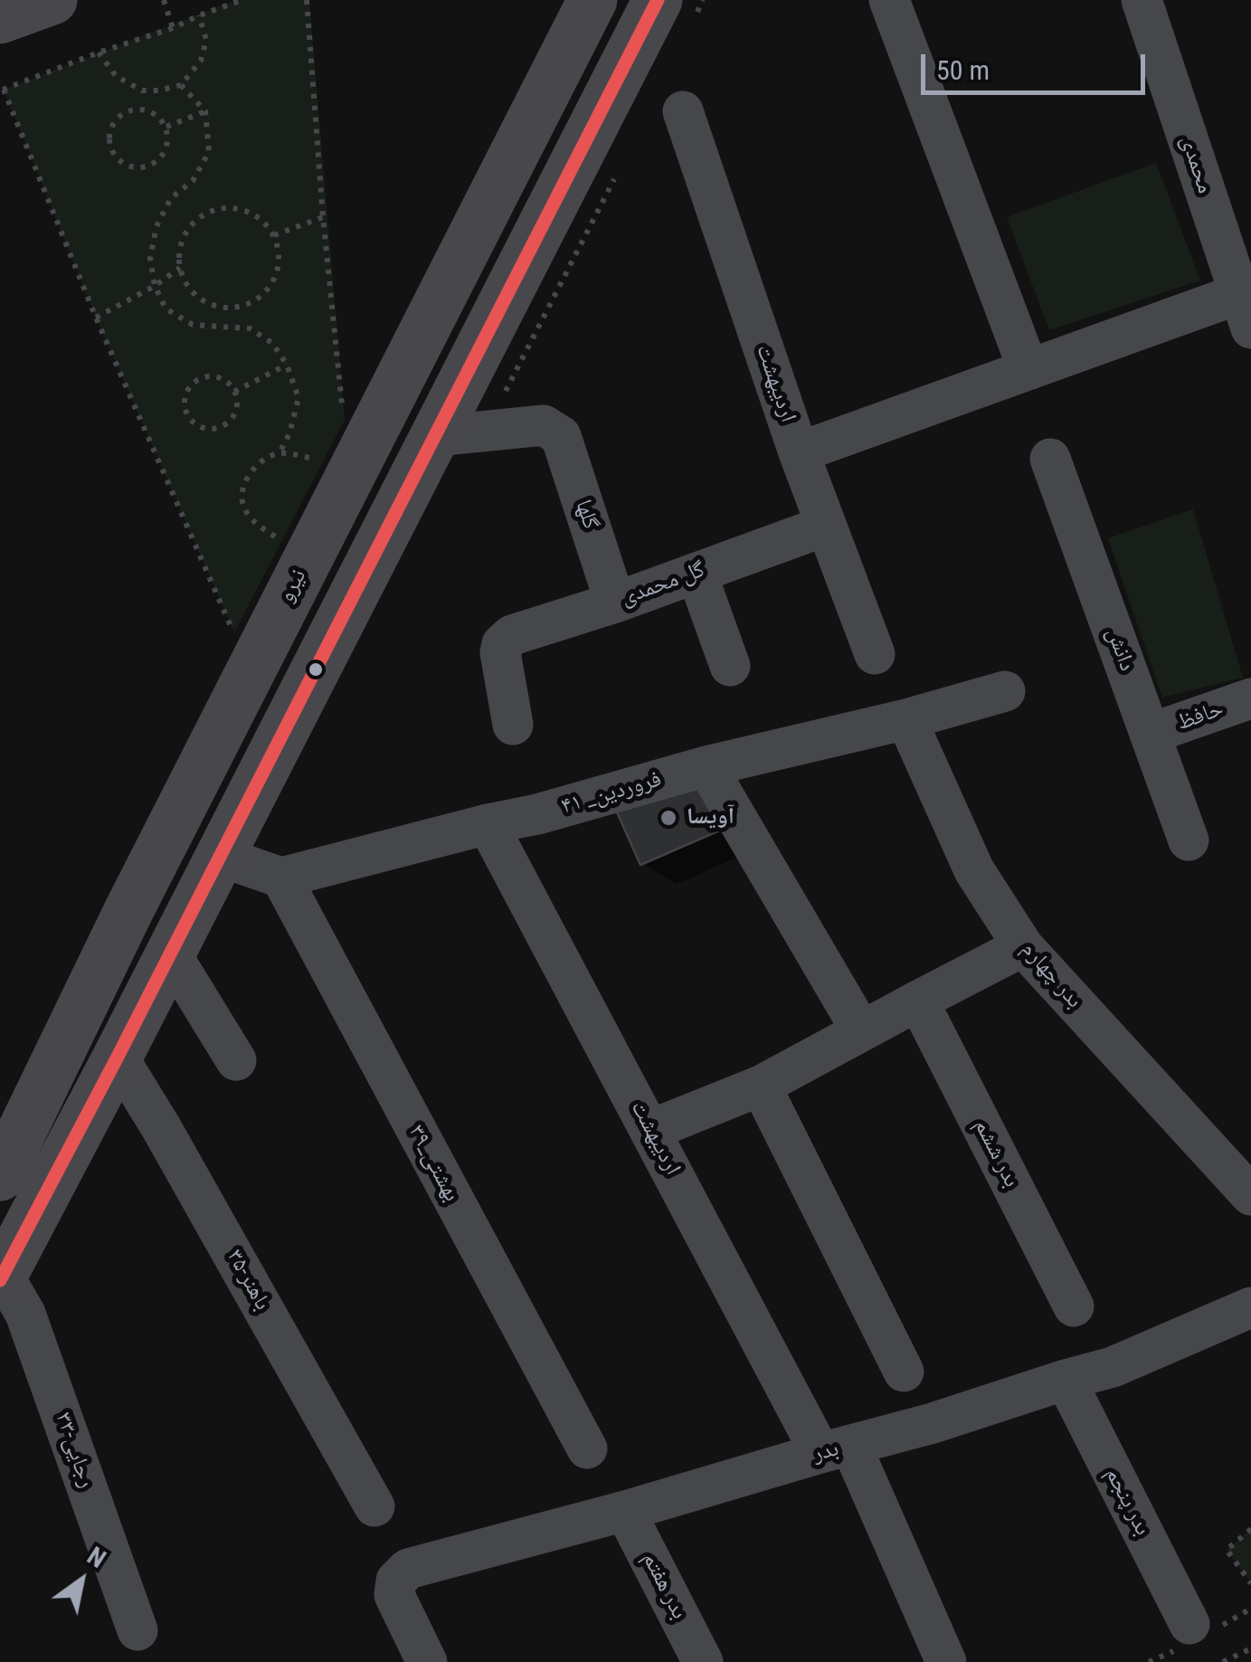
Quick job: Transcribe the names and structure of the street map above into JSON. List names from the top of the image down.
{
  "streets": {
    "main road": ["نیرو"],
    "street": [
      "محمدی",
      "اردیبهشت",
      "گلها",
      "گل محمدی",
      "دانش",
      "حافظ",
      "۴۱ _فروردین",
      "بدر چهارم",
      "بدر ششم",
      "۳۹_بهشتی",
      "۳۵-باهنر",
      "۳۳-رجایی",
      "بدر",
      "بدر پنجم",
      "بدر هفتم"
    ]
  },
  "crossings": [
    ["اردیبهشت", "گل محمدی"],
    ["اردیبهشت", "۴۱ _فروردین"],
    ["اردیبهشت", "بدر"],
    ["گلها", "گل محمدی"],
    ["دانش", "حافظ"],
    ["۴۱ _فروردین", "بدر چهارم"],
    ["۴۱ _فروردین", "۳۹_بهشتی"],
    ["بدر", "بدر پنجم"],
    ["بدر", "بدر هفتم"]
  ],
  "places": ["آویسا"],
  "scale_bar": "50 m",
  "north": "top right"
}
